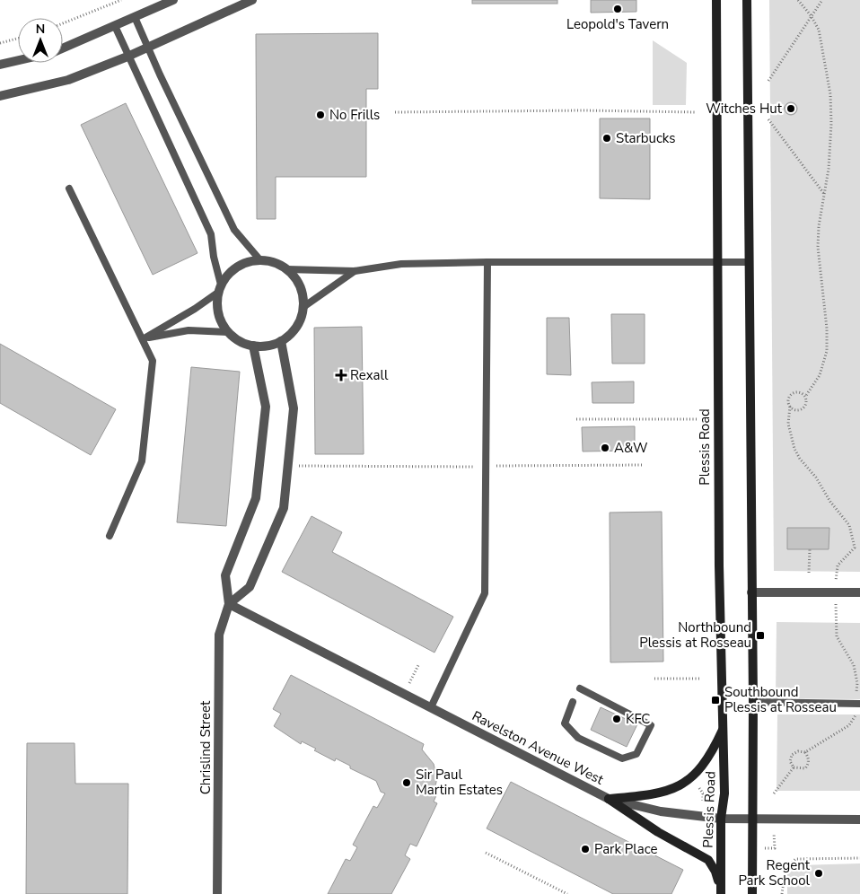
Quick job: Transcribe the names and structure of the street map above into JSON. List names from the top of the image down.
{
  "streets": {
    "main road": ["Plessis Road"],
    "street": ["Chrislind Street", "Ravelston Avenue West"]
  },
  "crossings": [
    ["Plessis Road", "Ravelston Avenue West"],
    ["Chrislind Street", "Ravelston Avenue West"]
  ],
  "places": {
    "other": [
      "Leopold's Tavern",
      "Witches Hut",
      "No Frills",
      "Starbucks",
      "A&W",
      "KFC",
      "Sir Paul Martin Estates",
      "Park Place",
      "Regent Park School"
    ],
    "health": ["Rexall"],
    "transit": ["Northbound Plessis at Rosseau", "Southbound Plessis at Rosseau"]
  },
  "north": "top"
}
